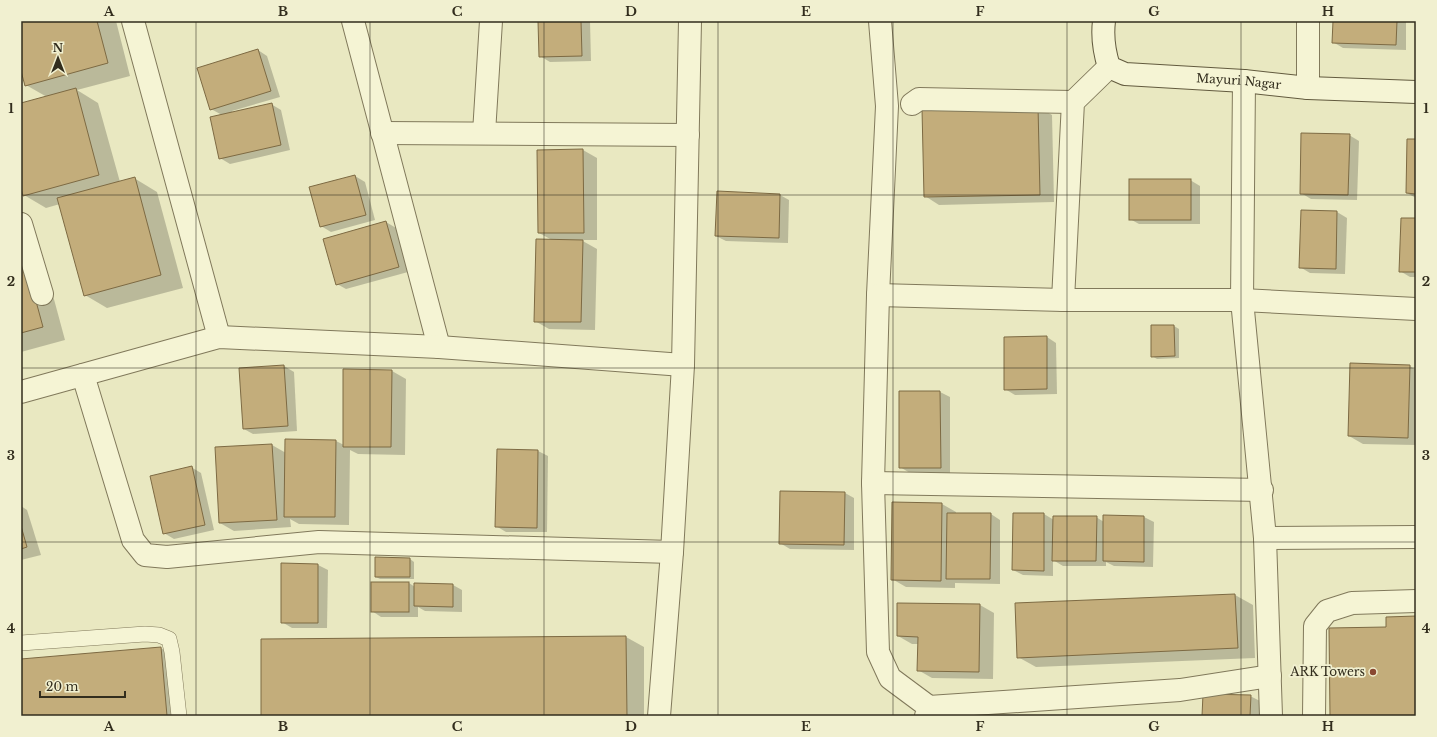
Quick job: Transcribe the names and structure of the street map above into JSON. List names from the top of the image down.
{
  "streets": {
    "street": ["Mayuri Nagar"]
  },
  "places": ["ARK Towers"],
  "scale_bar": "20 m",
  "north": "top",
  "grid": {
    "columns": [
      "A",
      "B",
      "C",
      "D",
      "E",
      "F",
      "G",
      "H"
    ],
    "rows": [
      "1",
      "2",
      "3",
      "4"
    ]
  }
}
